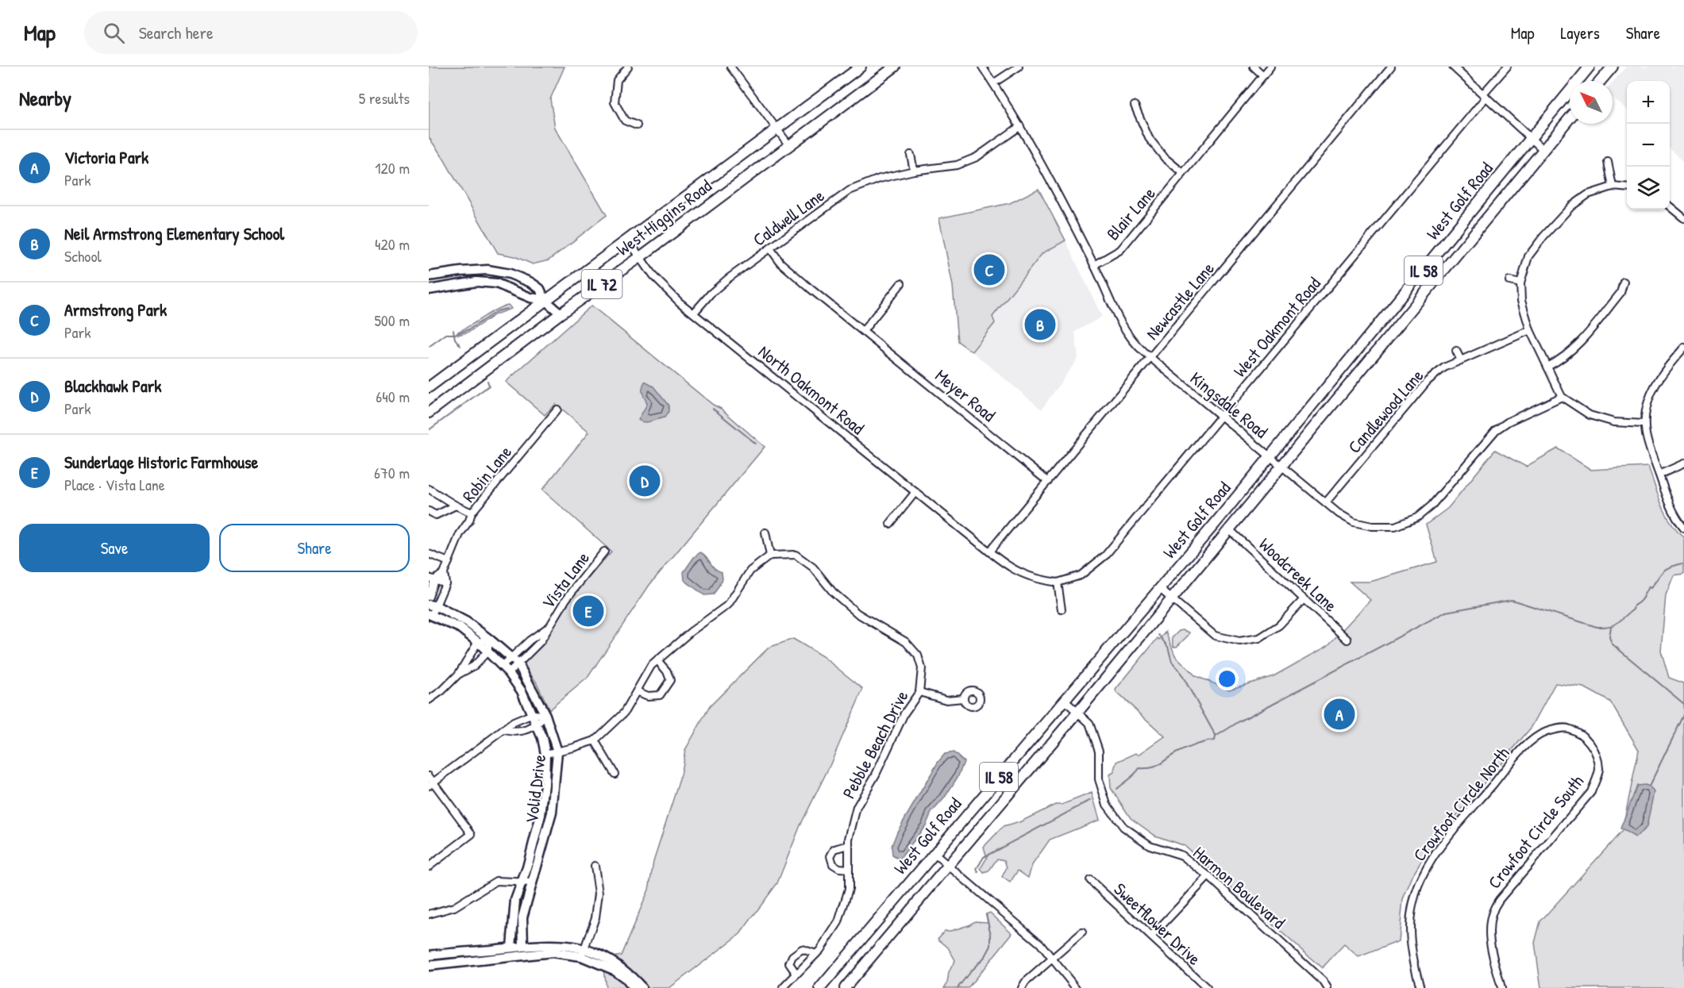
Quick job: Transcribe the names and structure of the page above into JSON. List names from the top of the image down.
{
  "streets": {
    "main road": [
      "West Golf Road",
      "West Higgins Road",
      "IL 58",
      "IL 72"
    ],
    "street": [
      "Blair Lane",
      "Caldwell Lane",
      "Newcastle Lane",
      "West Oakmont Road",
      "North Oakmont Road",
      "Meyer Road",
      "Kingsdale Road",
      "Candlewood Lane",
      "Robin Lane",
      "Woodcreek Lane",
      "Vista Lane",
      "Pebble Beach Drive",
      "Volid Drive",
      "Crowfoot Circle North",
      "Crowfoot Circle South",
      "Harmon Boulevard",
      "Sweetflower Drive"
    ]
  },
  "crossings": [
    ["West Golf Road", "Kingsdale Road"],
    ["West Golf Road", "Woodcreek Lane"],
    ["West Golf Road", "Harmon Boulevard"],
    ["Blair Lane", "Kingsdale Road"],
    ["West Higgins Road", "North Oakmont Road"],
    ["Caldwell Lane", "North Oakmont Road"],
    ["Caldwell Lane", "Meyer Road"],
    ["Caldwell Lane", "Kingsdale Road"],
    ["Newcastle Lane", "North Oakmont Road"],
    ["Newcastle Lane", "Meyer Road"],
    ["Newcastle Lane", "Kingsdale Road"],
    ["West Oakmont Road", "North Oakmont Road"],
    ["West Oakmont Road", "Kingsdale Road"],
    ["Kingsdale Road", "Candlewood Lane"],
    ["Vista Lane", "Volid Drive"],
    ["Crowfoot Circle North", "Crowfoot Circle South"]
  ],
  "north": "top left",
  "page": {
    "header": "Map",
    "search": "Search here",
    "nav": ["Map", "Layers", "Share"],
    "heading": ["Nearby", "5 results"],
    "map_buttons": ["+", "−"],
    "list": [
      {
        "mark": "A",
        "name": "Victoria Park",
        "note": "Park",
        "value": "120 m"
      },
      {
        "mark": "B",
        "name": "Neil Armstrong Elementary School",
        "note": "School",
        "value": "420 m"
      },
      {
        "mark": "C",
        "name": "Armstrong Park",
        "note": "Park",
        "value": "500 m"
      },
      {
        "mark": "D",
        "name": "Blackhawk Park",
        "note": "Park",
        "value": "640 m"
      },
      {
        "mark": "E",
        "name": "Sunderlage Historic Farmhouse",
        "note": "Place · Vista Lane",
        "value": "670 m"
      }
    ],
    "pins": [
      "C",
      "B",
      "D",
      "E",
      "A"
    ],
    "buttons": ["Save", "Share"]
  }
}
